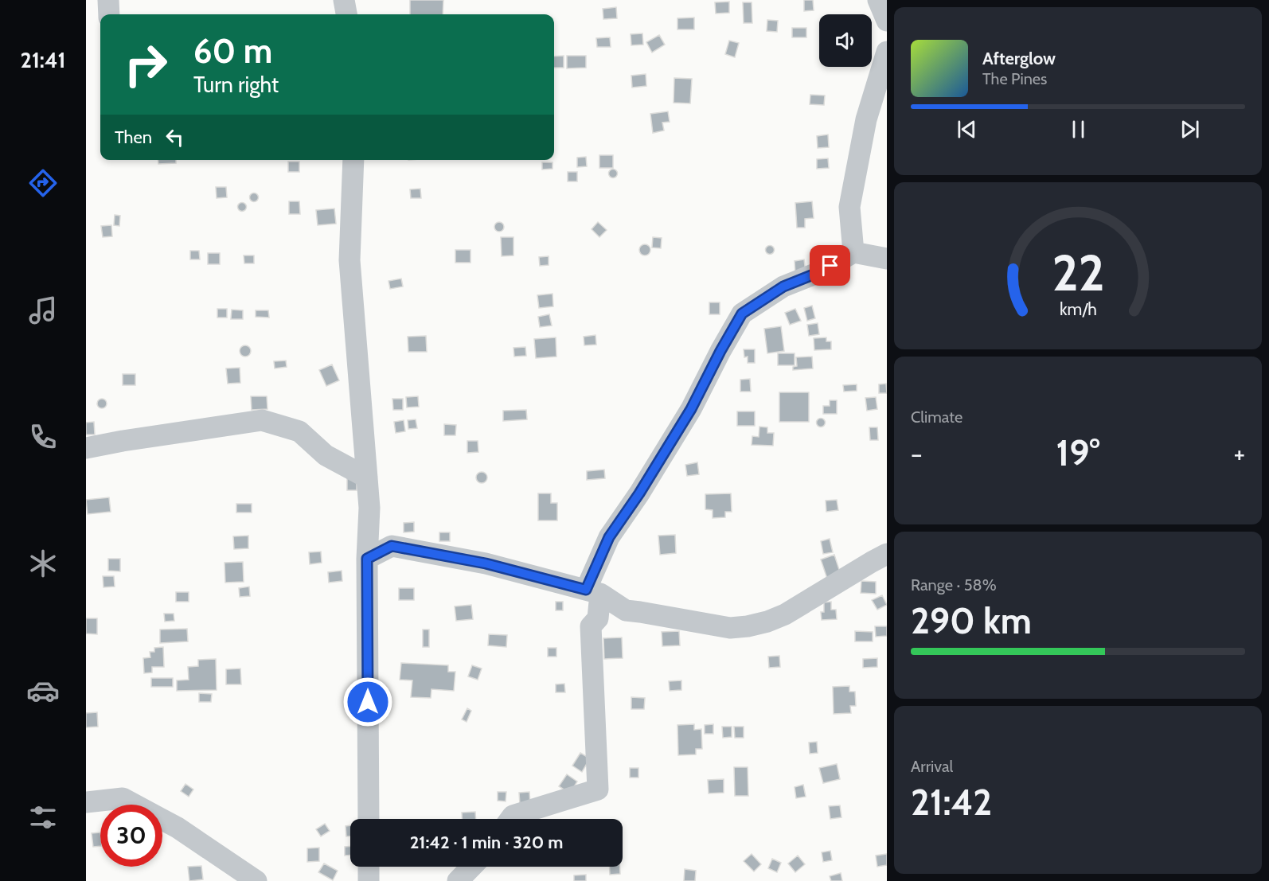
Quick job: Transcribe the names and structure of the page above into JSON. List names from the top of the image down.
{
  "page": {
    "tabs": "21:41",
    "turn": ["60 m", "Turn right"],
    "song": ["Afterglow", "The Pines"],
    "then": "Then",
    "tile": [
      "Climate",
      ["Range · 58%", "290 km"],
      ["Arrival", "21:42"]
    ],
    "heat": ["−", "19°", "+"],
    "limit": "30",
    "trip": "21:42 · 1 min · 320 m",
    "gauge": ["22", "km/h"]
  }
}
